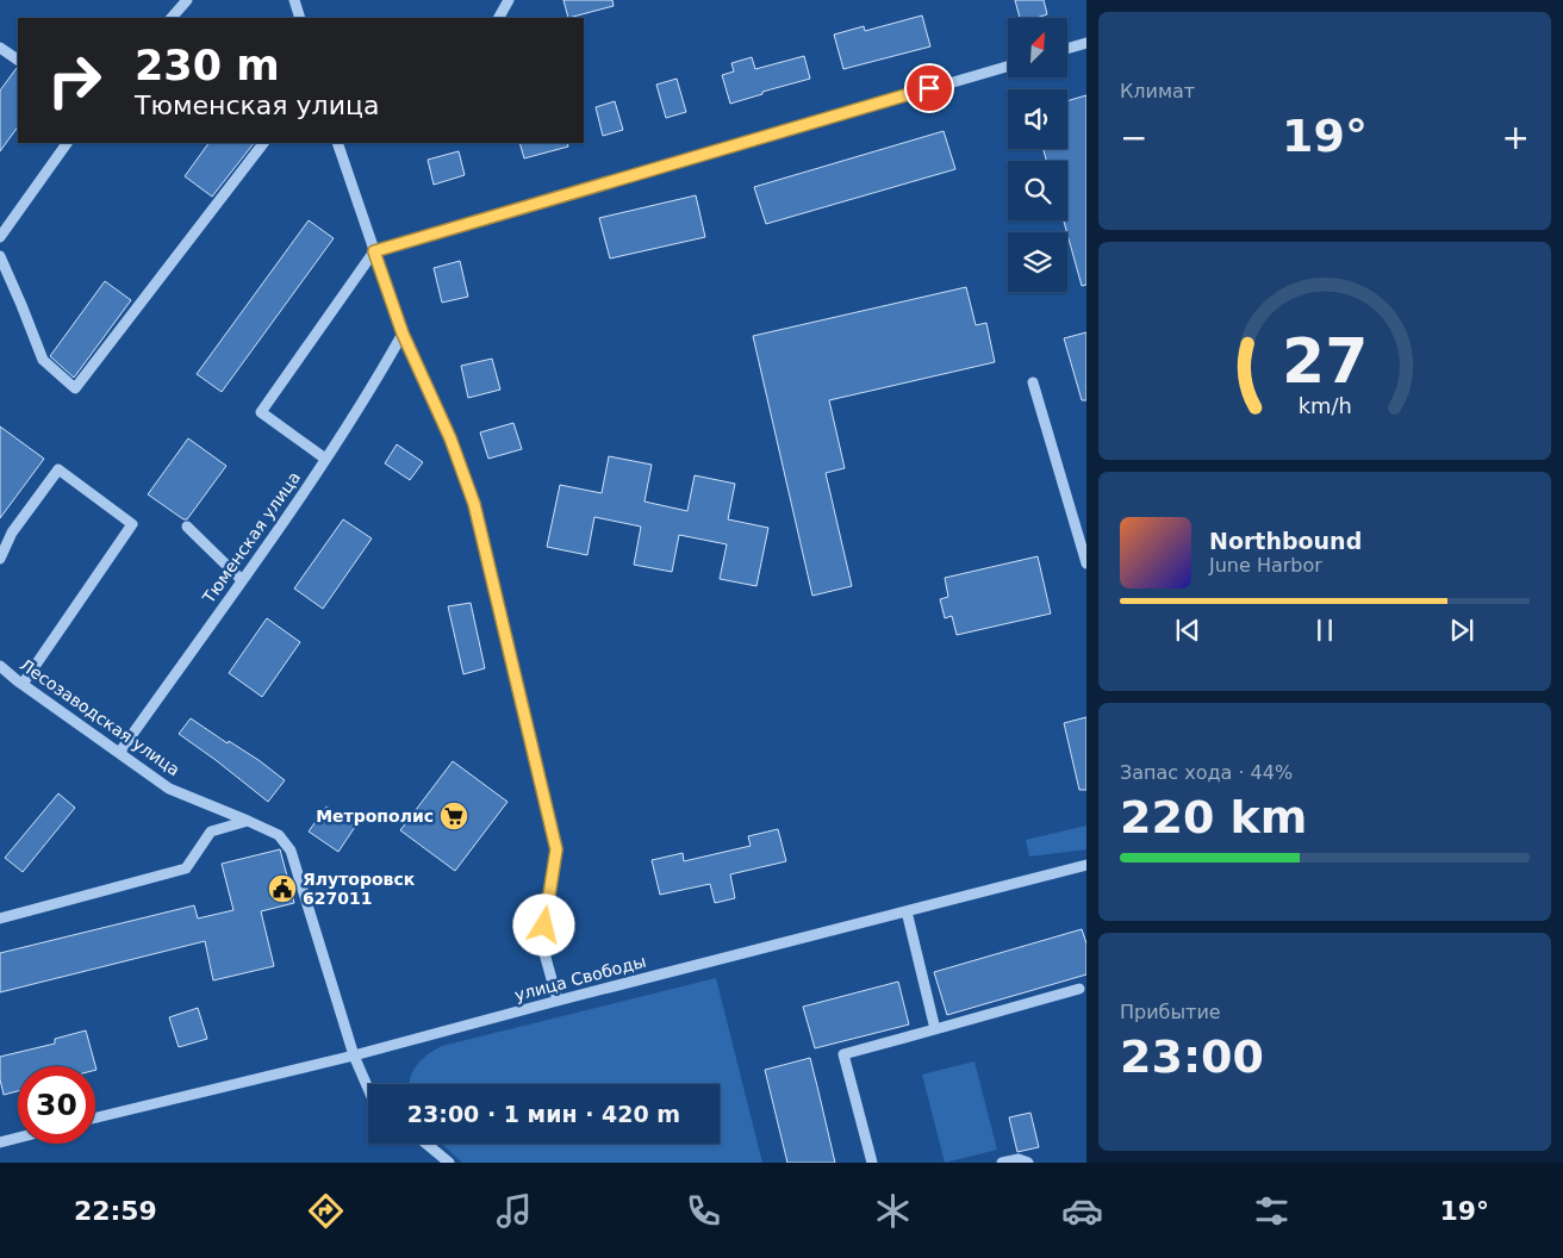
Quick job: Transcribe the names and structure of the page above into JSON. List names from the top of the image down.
{
  "streets": {
    "street": ["Тюменская улица", "Лесозаводская улица", "улица Свободы"]
  },
  "crossings": [
    ["Тюменская улица", "Лесозаводская улица"],
    ["Лесозаводская улица", "улица Свободы"]
  ],
  "places": {
    "supermarket": ["Метрополис"],
    "public building": ["Ялуторовск 627011"]
  },
  "north": "top right",
  "page": {
    "tile": [
      "Климат",
      ["Запас хода · 44%", "220 km"],
      ["Прибытие", "23:00"]
    ],
    "turn": ["230 m", "Тюменская улица"],
    "heat": ["−", "19°", "+"],
    "song": ["Northbound", "June Harbor"],
    "limit": "30",
    "trip": "23:00 · 1 мин · 420 m",
    "tabs": ["22:59", "19°"],
    "gauge": ["27", "km/h"]
  }
}
